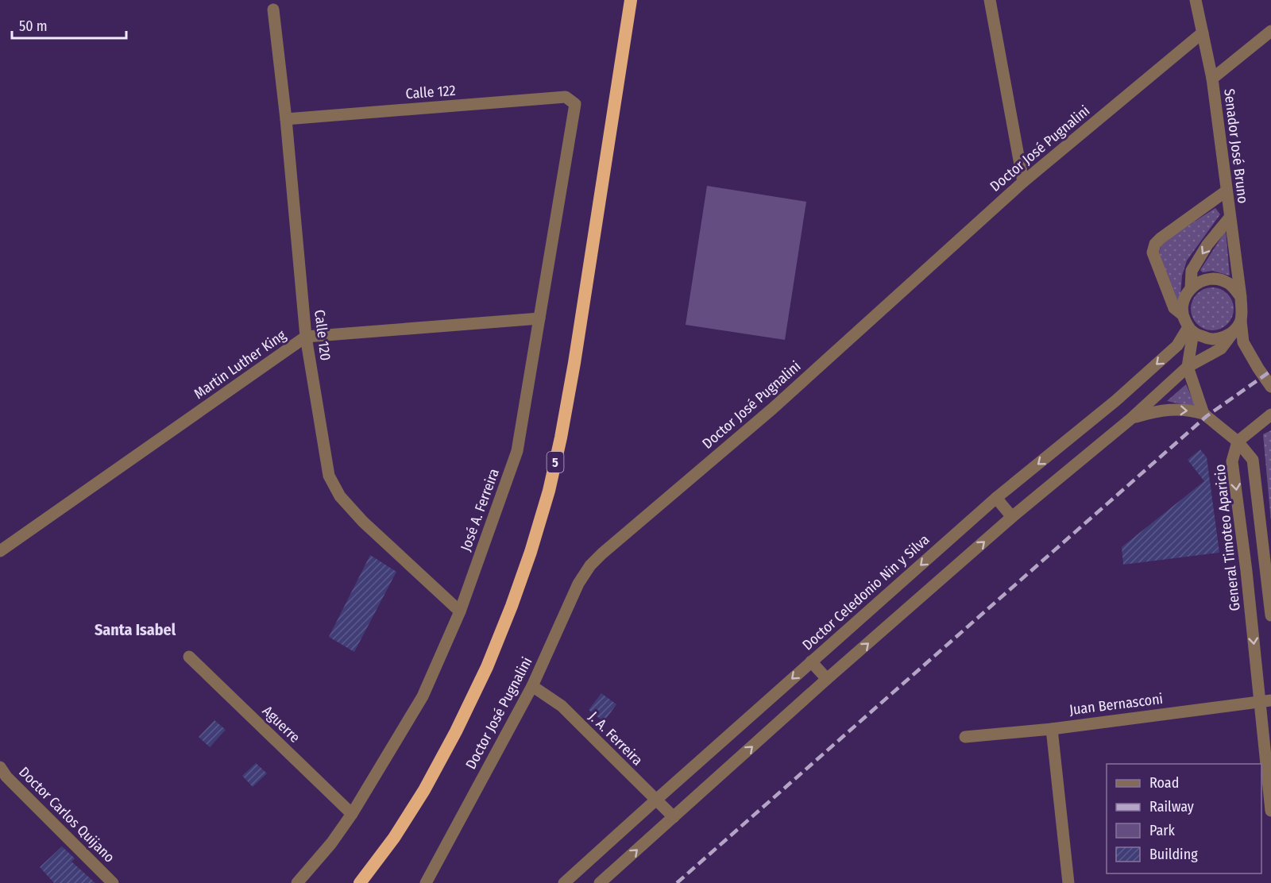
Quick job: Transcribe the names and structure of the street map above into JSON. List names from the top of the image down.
{
  "streets": {
    "highway": ["5"],
    "street": [
      "Calle 122",
      "Senador José Bruno",
      "Doctor José Pugnalini",
      "Calle 120",
      "Martin Luther King",
      "José A. Ferreira",
      "General Timoteo Aparicio",
      "Doctor Celedonio Nin y Silva",
      "Juan Bernasconi",
      "Aguerre",
      "J. A. Ferreira",
      "Doctor Carlos Quijano"
    ]
  },
  "crossings": [
    ["Calle 122", "Calle 120"],
    ["Calle 122", "José A. Ferreira"],
    ["Senador José Bruno", "Doctor José Pugnalini"],
    ["Senador José Bruno", "Doctor Celedonio Nin y Silva"],
    ["Doctor José Pugnalini", "J. A. Ferreira"],
    ["Calle 120", "Martin Luther King"],
    ["Calle 120", "José A. Ferreira"],
    ["Martin Luther King", "José A. Ferreira"],
    ["José A. Ferreira", "Aguerre"],
    ["General Timoteo Aparicio", "Juan Bernasconi"],
    ["Doctor Celedonio Nin y Silva", "J. A. Ferreira"]
  ],
  "districts": ["Santa Isabel"],
  "legend": [
    "Road",
    "Railway",
    "Park",
    "Building"
  ],
  "scale_bar": "50 m"
}
